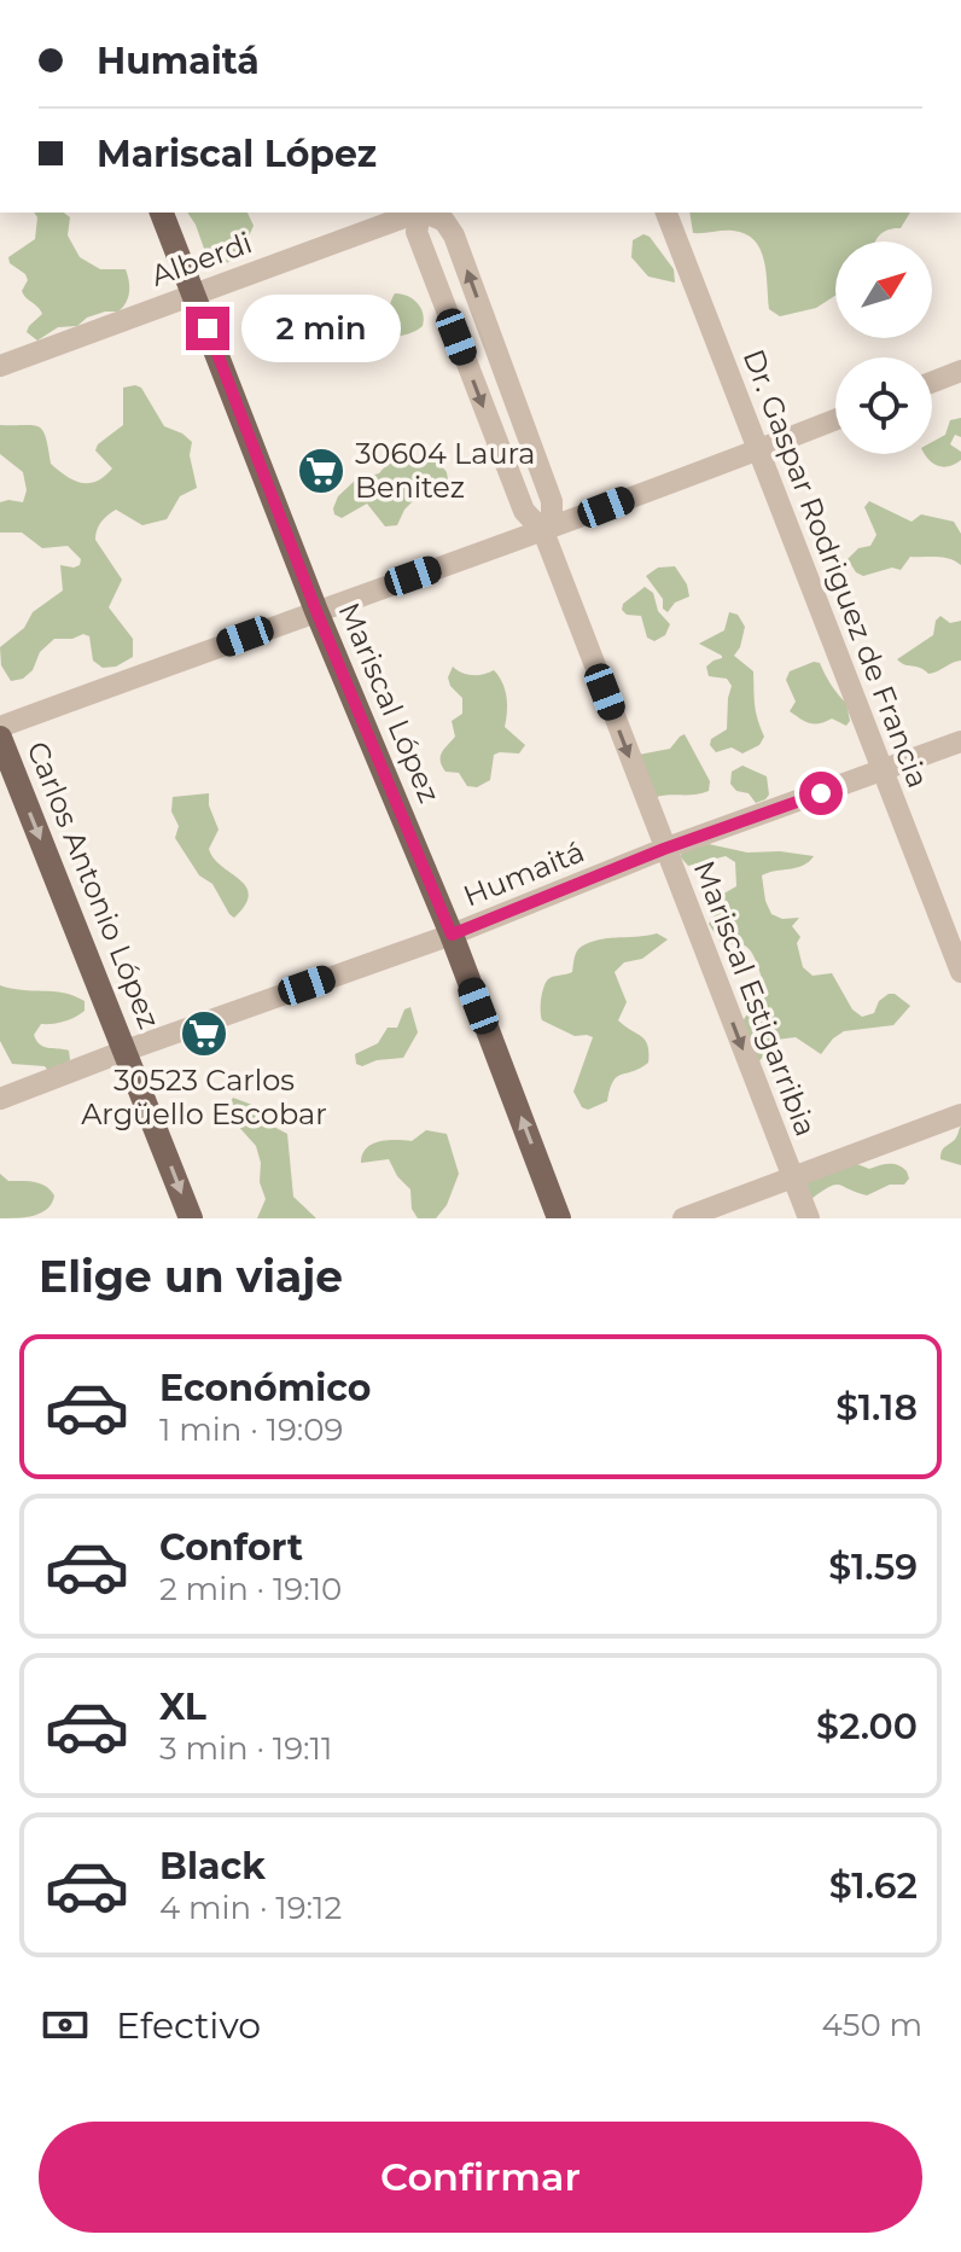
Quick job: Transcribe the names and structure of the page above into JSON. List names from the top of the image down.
{
  "streets": {
    "main road": ["Mariscal López", "Carlos Antonio López"],
    "street": [
      "Alberdi",
      "Dr. Gaspar Rodriguez de Francia",
      "Humaitá",
      "Mariscal Estigarribia"
    ]
  },
  "crossings": [
    ["Alberdi", "Mariscal López"],
    ["Dr. Gaspar Rodriguez de Francia", "Humaitá"],
    ["Mariscal López", "Humaitá"],
    ["Humaitá", "Carlos Antonio López"],
    ["Humaitá", "Mariscal Estigarribia"]
  ],
  "one_way": ["Carlos Antonio López"],
  "places": {
    "supermarket": ["30604 Laura Benitez", "30523 Carlos Argüello Escobar"]
  },
  "north": "top right",
  "page": {
    "banner": ["Humaitá", "Mariscal López"],
    "bubble": "2 min",
    "heading": "Elige un viaje",
    "list": [
      {
        "name": "Económico",
        "note": "1 min · 19:09",
        "value": "$1.18"
      },
      {
        "name": "Confort",
        "note": "2 min · 19:10",
        "value": "$1.59"
      },
      {
        "name": "XL",
        "note": "3 min · 19:11",
        "value": "$2.00"
      },
      {
        "name": "Black",
        "note": "4 min · 19:12",
        "value": "$1.62"
      }
    ],
    "pay": ["Efectivo", "450 m"],
    "buttons": "Confirmar"
  }
}
